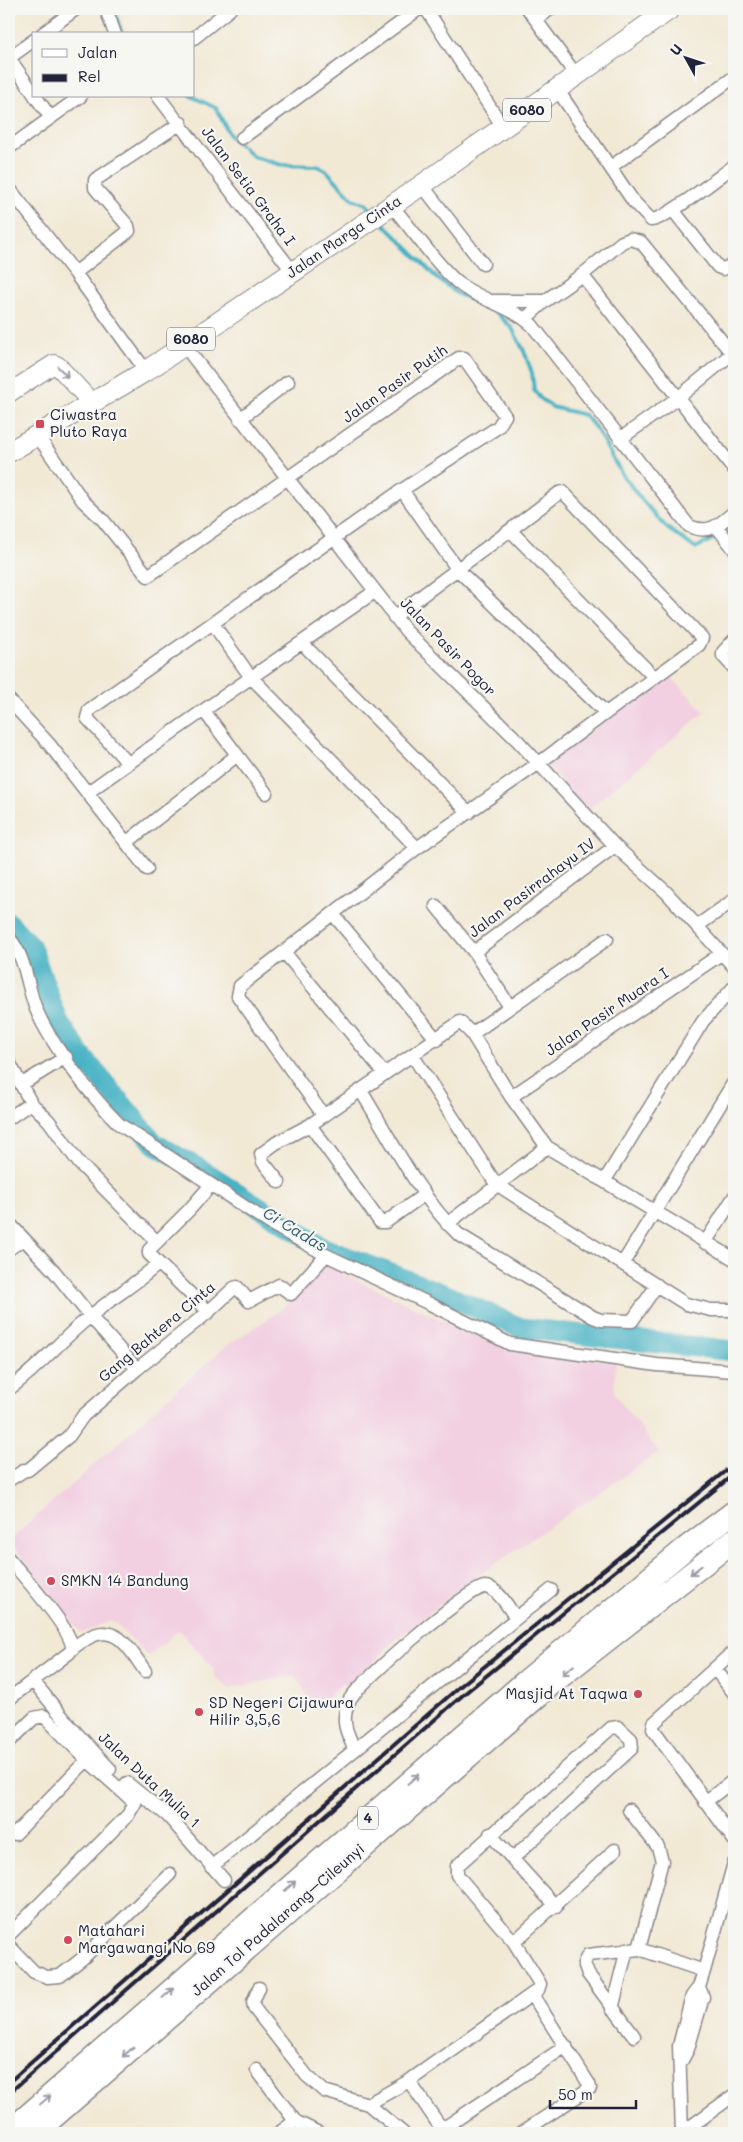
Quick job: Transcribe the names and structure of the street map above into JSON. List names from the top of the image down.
{
  "streets": {
    "highway": ["4", "Jalan Tol Padalarang–Cileunyi"],
    "main road": ["6080", "Jalan Marga Cinta"],
    "street": [
      "Jalan Setia Graha I",
      "Jalan Pasir Putih",
      "Jalan Pasir Pogor",
      "Jalan Pasirrahayu IV",
      "Jalan Pasir Muara I",
      "Gang Bahtera Cinta",
      "Jalan Duta Mulia 1"
    ]
  },
  "crossings": [
    ["Jalan Setia Graha I", "Jalan Marga Cinta"],
    ["Jalan Marga Cinta", "Jalan Pasir Pogor"],
    ["Jalan Pasir Putih", "Jalan Pasir Pogor"],
    ["Jalan Pasir Pogor", "Jalan Pasirrahayu IV"],
    ["Jalan Pasir Pogor", "Jalan Pasir Muara I"]
  ],
  "water": ["Ci Cadas"],
  "places": {
    "transit": ["Ciwastra Pluto Raya"],
    "other": [
      "SMKN 14 Bandung",
      "Masjid At Taqwa",
      "SD Negeri Cijawura Hilir 3,5,6",
      "Matahari Margawangi No 69"
    ]
  },
  "legend": ["Jalan", "Rel"],
  "scale_bar": "50 m",
  "north": "top left"
}
